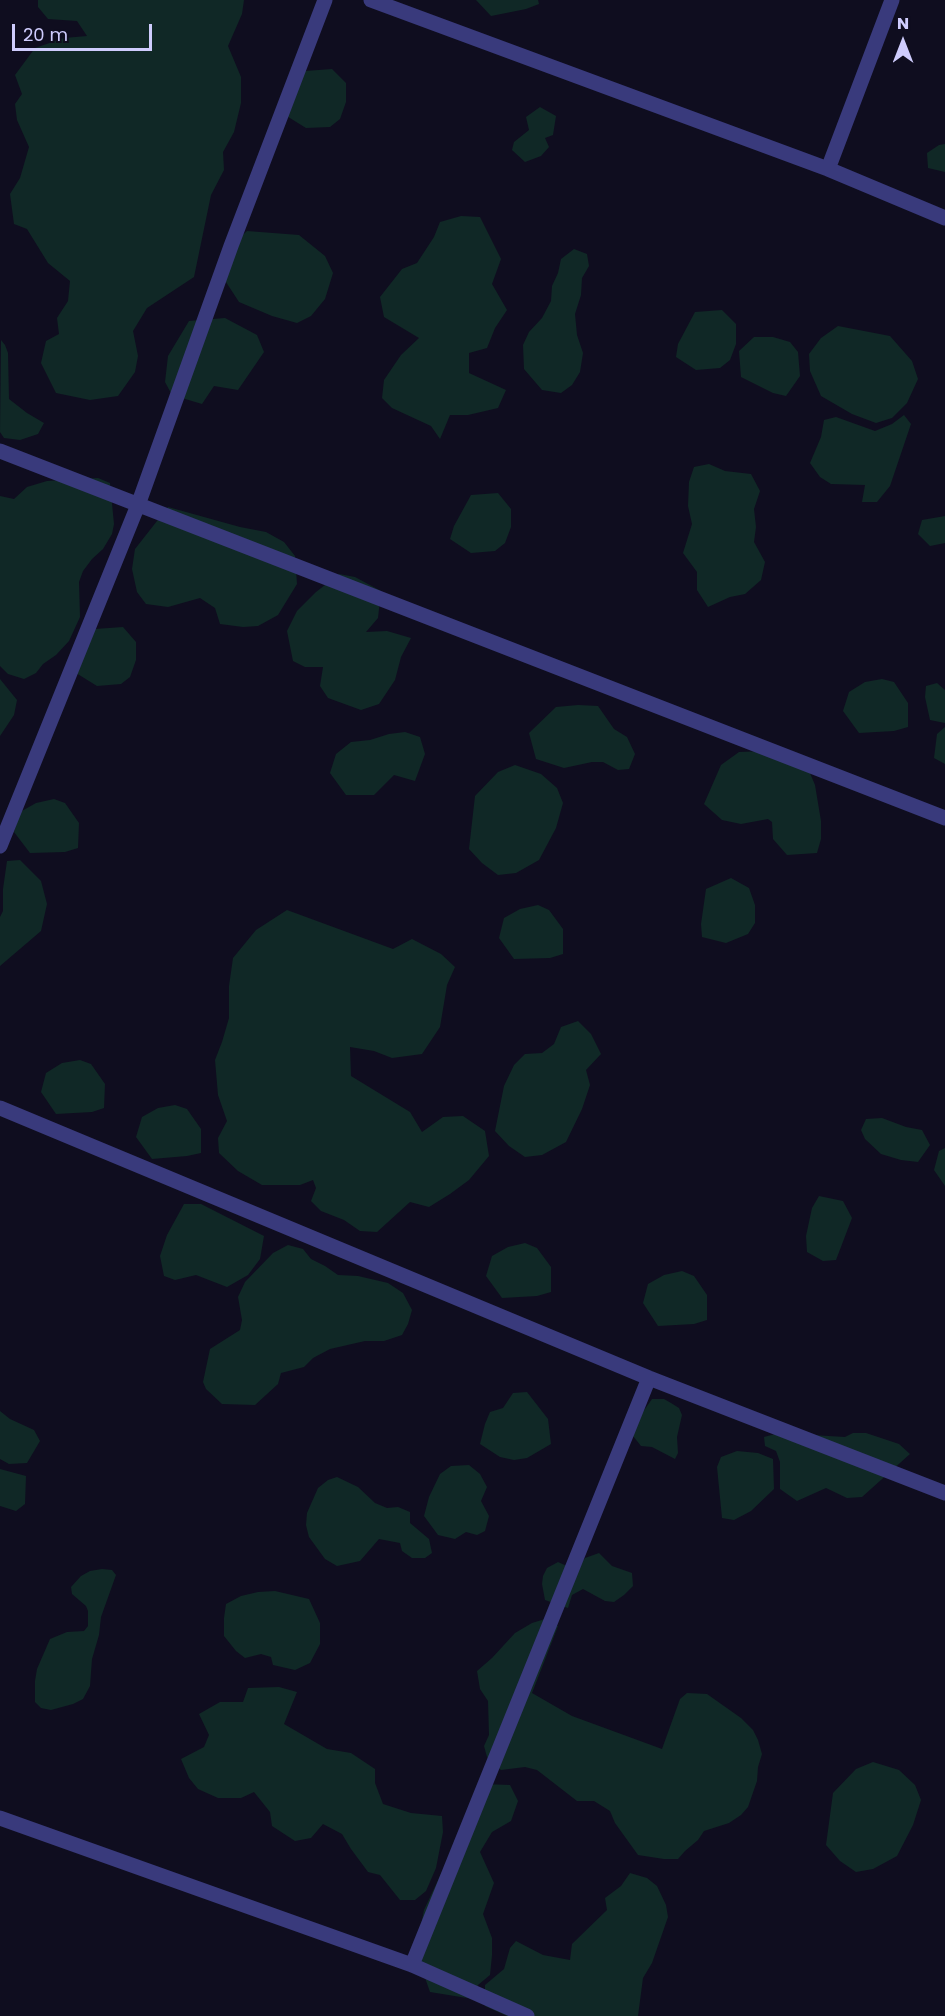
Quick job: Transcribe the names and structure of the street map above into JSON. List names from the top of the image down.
{
  "scale_bar": "20 m",
  "north": "top"
}
